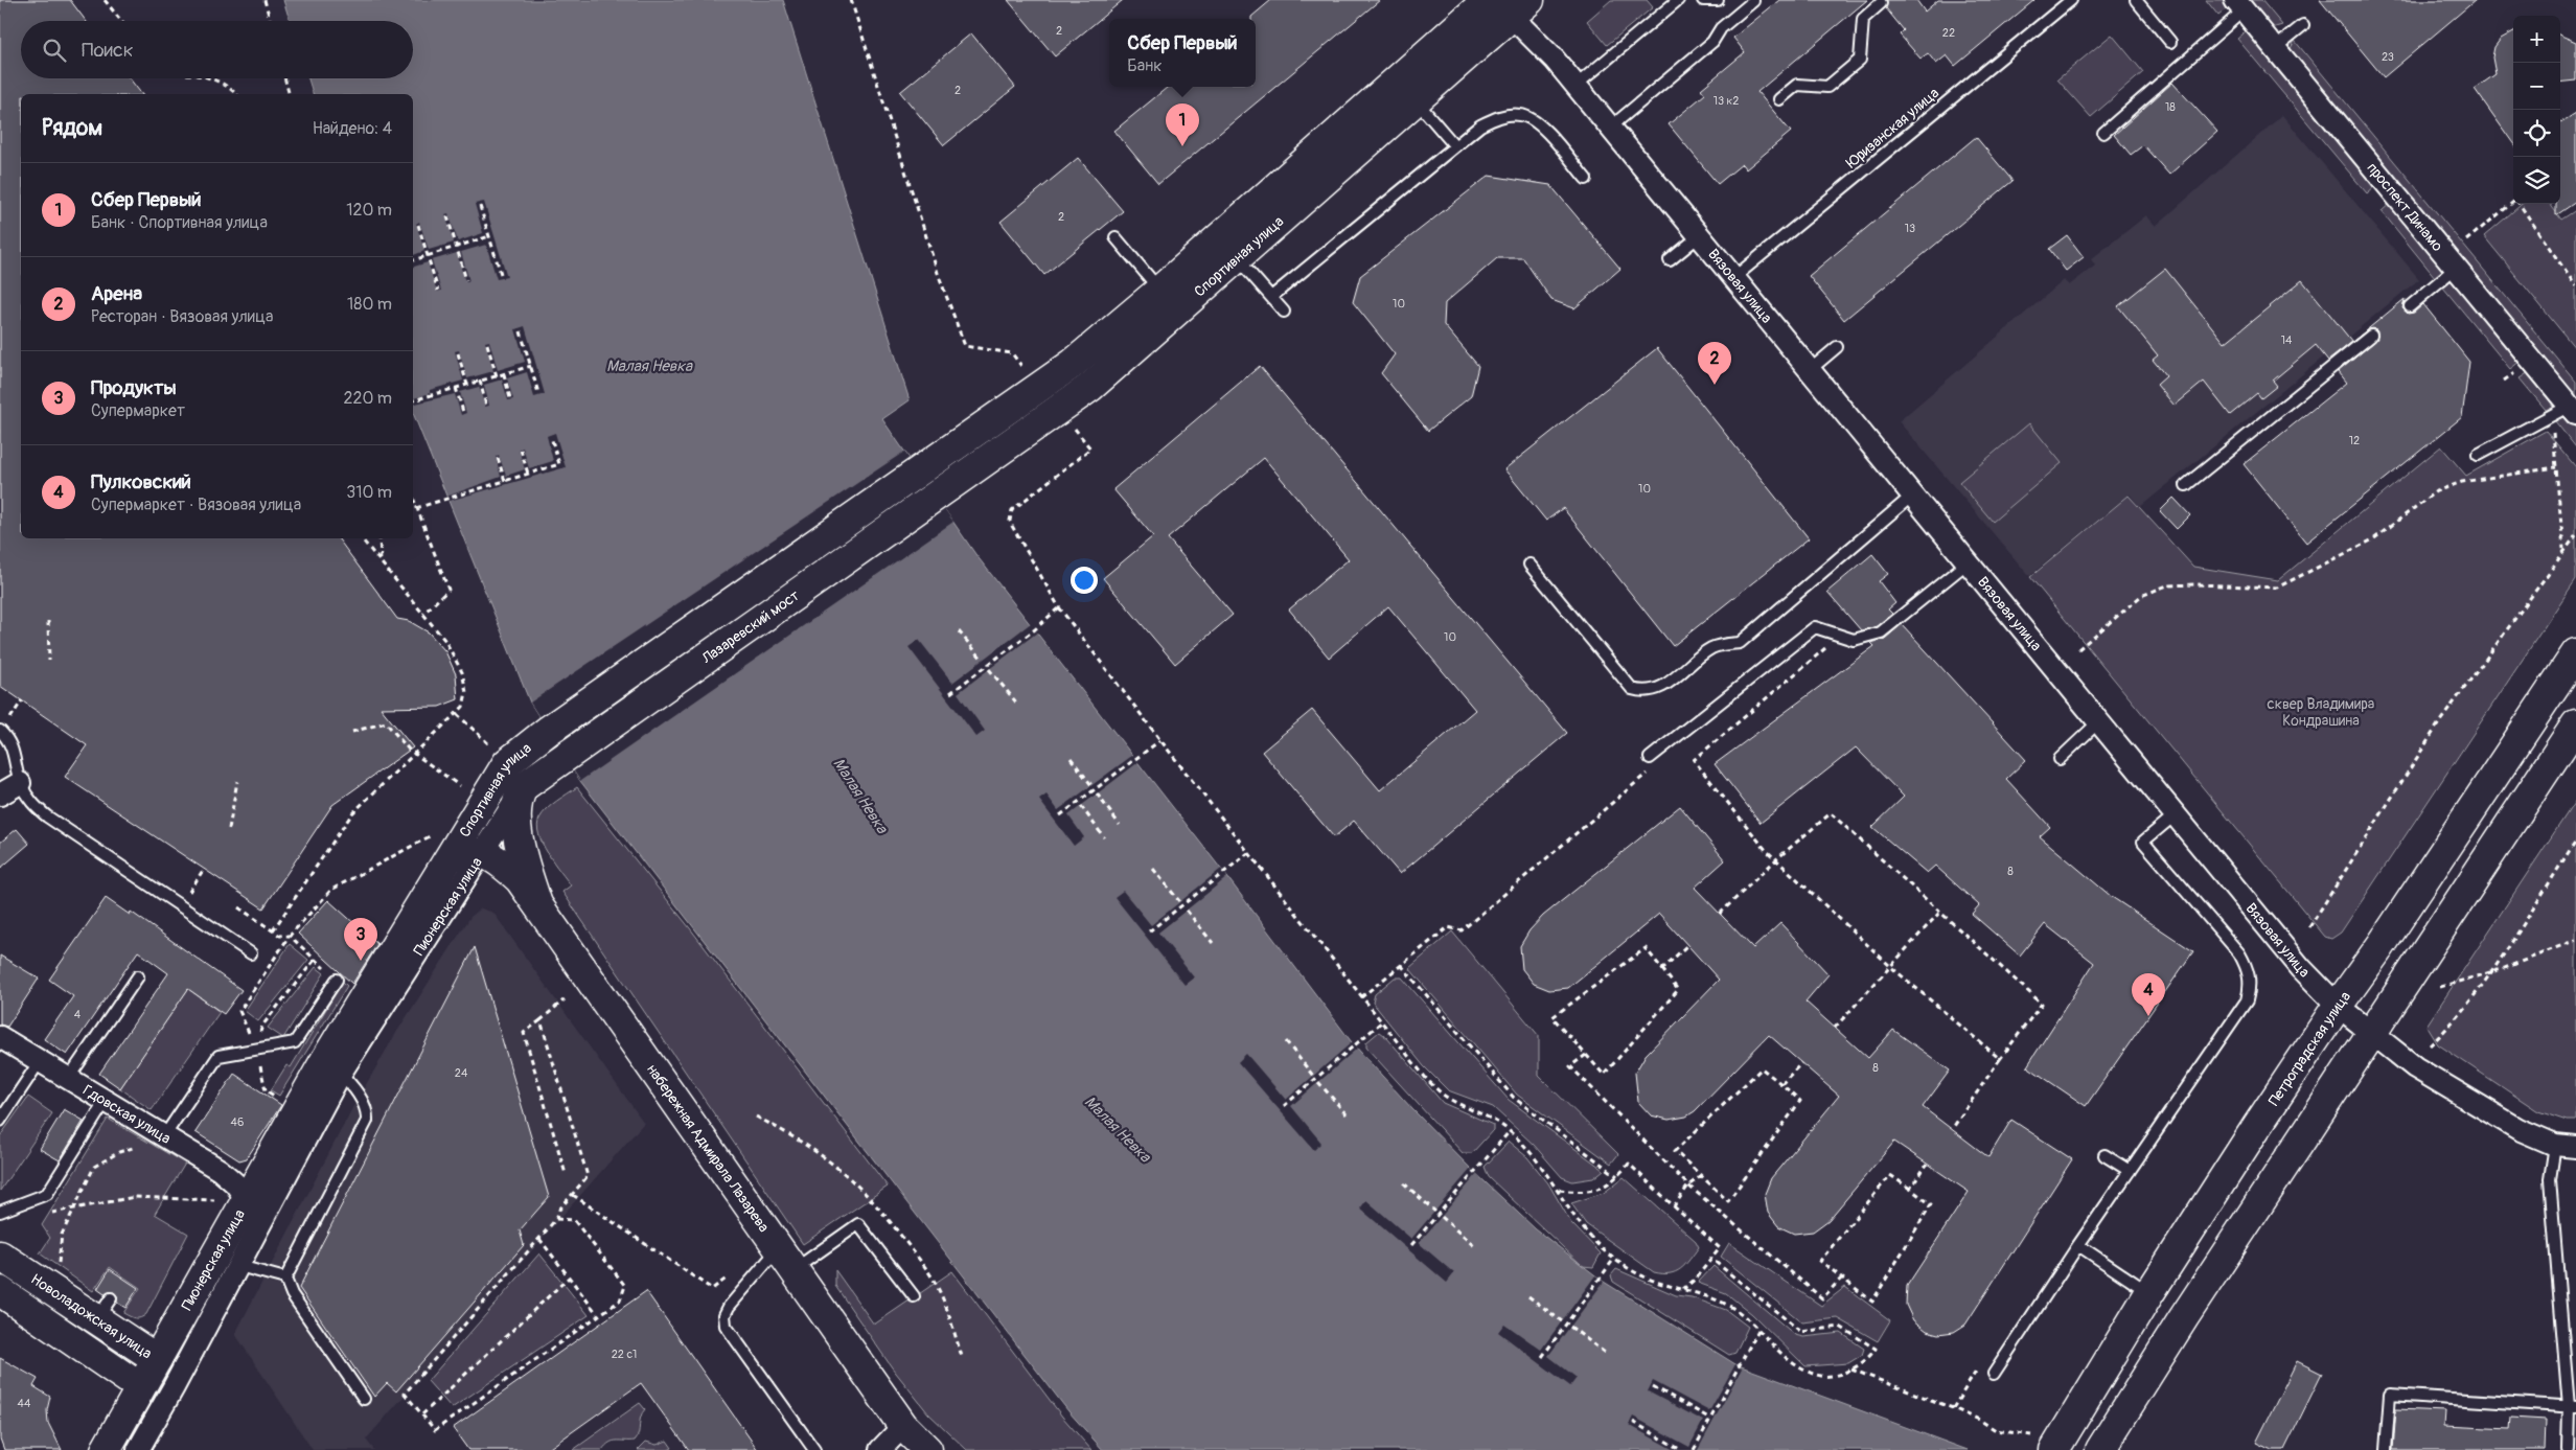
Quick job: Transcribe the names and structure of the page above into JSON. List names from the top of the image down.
{
  "streets": {
    "street": [
      "проспект Динамо",
      "Спортивная улица",
      "Вязовая улица",
      "Лазаревский мост",
      "Пионерская улица",
      "Петроградская улица",
      "Гдовская улица",
      "набережная Адмирала Лазарева",
      "Новоладожская улица"
    ],
    "lane": ["Юризанская улица"]
  },
  "crossings": [
    ["Юризанская улица", "Вязовая улица"],
    ["Спортивная улица", "Вязовая улица"],
    ["Спортивная улица", "Лазаревский мост"],
    ["Спортивная улица", "Пионерская улица"],
    ["Спортивная улица", "набережная Адмирала Лазарева"],
    ["Вязовая улица", "Петроградская улица"],
    ["Пионерская улица", "Гдовская улица"],
    ["Пионерская улица", "набережная Адмирала Лазарева"],
    ["Пионерская улица", "Новоладожская улица"]
  ],
  "water": ["Малая Невка"],
  "parks": ["сквер Владимира Кондрашина"],
  "house_numbers": [
    "2",
    "22",
    "23",
    "2",
    "13 к2",
    "18",
    "2",
    "13",
    "10",
    "14",
    "12",
    "10",
    "10",
    "8",
    "4",
    "8",
    "24",
    "46",
    "22 с1",
    "44"
  ],
  "page": {
    "map_buttons": ["+", "−"],
    "popup": ["Сбер Первый", "Банк"],
    "search": "Поиск",
    "heading": ["Рядом", "Найдено: 4"],
    "pins": [
      "1",
      "2",
      "3",
      "4"
    ],
    "list": [
      {
        "mark": "1",
        "name": "Сбер Первый",
        "note": "Банк · Спортивная улица",
        "value": "120 m"
      },
      {
        "mark": "2",
        "name": "Арена",
        "note": "Ресторан · Вязовая улица",
        "value": "180 m"
      },
      {
        "mark": "3",
        "name": "Продукты",
        "note": "Супермаркет",
        "value": "220 m"
      },
      {
        "mark": "4",
        "name": "Пулковский",
        "note": "Супермаркет · Вязовая улица",
        "value": "310 m"
      }
    ]
  }
}
